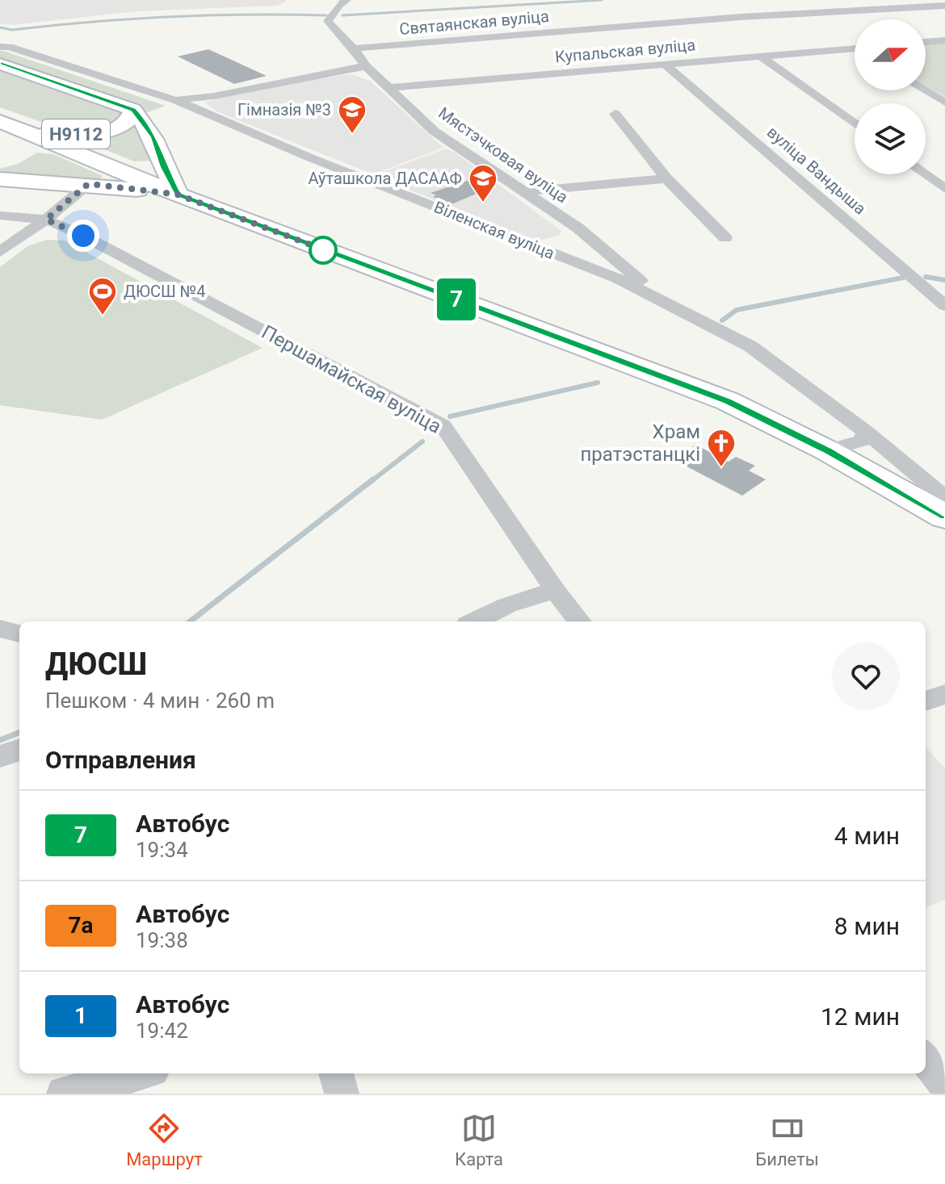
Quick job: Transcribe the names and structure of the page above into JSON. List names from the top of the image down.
{
  "streets": {
    "main road": ["Н9112"],
    "street": [
      "Святаянская вуліца",
      "Купальская вуліца",
      "Мястэчковая вуліца",
      "вуліца Вандыша",
      "Віленская вуліца",
      "Першамайская вуліца"
    ]
  },
  "crossings": [
    ["Святаянская вуліца", "Мястэчковая вуліца"],
    ["Купальская вуліца", "Мястэчковая вуліца"],
    ["Купальская вуліца", "вуліца Вандыша"],
    ["Мястэчковая вуліца", "Віленская вуліца"]
  ],
  "places": {
    "school or university": ["Гімназія №3", "Аўташкола ДАСААФ"],
    "sports": ["ДЮСШ №4"],
    "church": ["Храм пратэстанцкі"]
  },
  "lines": ["bus line 7"],
  "north": "right",
  "page": {
    "on_map": "7",
    "heading": [
      ["ДЮСШ", "Пешком · 4 мин · 260 m"],
      "Отправления"
    ],
    "list": [
      {
        "mark": "7",
        "name": "Автобус",
        "note": "19:34",
        "value": "4 мин"
      },
      {
        "mark": "7а",
        "name": "Автобус",
        "note": "19:38",
        "value": "8 мин"
      },
      {
        "mark": "1",
        "name": "Автобус",
        "note": "19:42",
        "value": "12 мин"
      }
    ],
    "tabs": ["Маршрут", "Карта", "Билеты"]
  }
}
